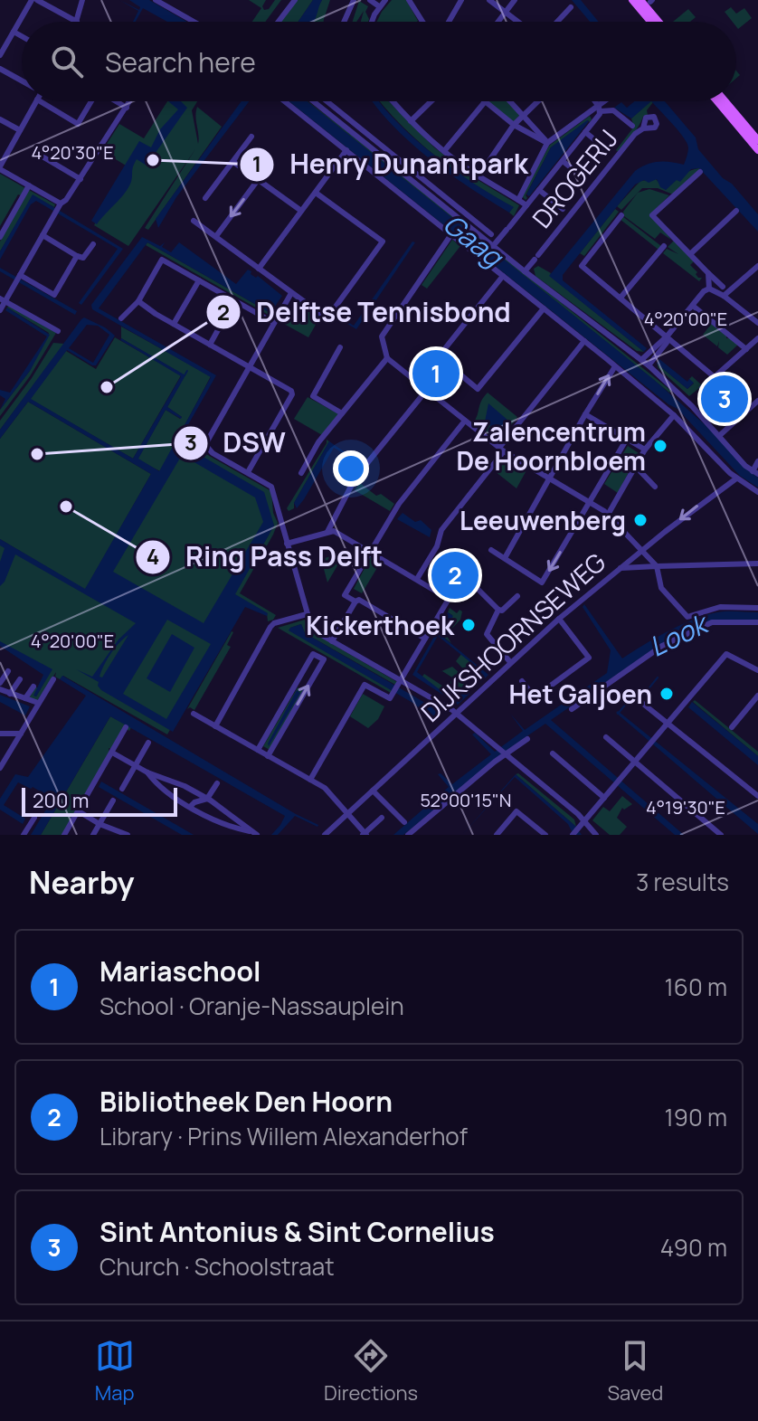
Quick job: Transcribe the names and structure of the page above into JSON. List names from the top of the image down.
{
  "streets": {
    "street": ["DROGERIJ", "DIJKSHOORNSEWEG"]
  },
  "water": ["Gaag", "Look"],
  "places": [
    "Henry Dunantpark",
    "Delftse Tennisbond",
    "Zalencentrum De Hoornbloem",
    "DSW",
    "Ring Pass Delft",
    "Leeuwenberg",
    "Kickerthoek",
    "Het Galjoen"
  ],
  "scale_bar": "200 m",
  "page": {
    "search": "Search here",
    "pins": ["1", "3", "2"],
    "scale": "200 m",
    "heading": ["Nearby", "3 results"],
    "list": [
      {
        "mark": "1",
        "name": "Mariaschool",
        "note": "School · Oranje-Nassauplein",
        "value": "160 m"
      },
      {
        "mark": "2",
        "name": "Bibliotheek Den Hoorn",
        "note": "Library · Prins Willem Alexanderhof",
        "value": "190 m"
      },
      {
        "mark": "3",
        "name": "Sint Antonius & Sint Cornelius",
        "note": "Church · Schoolstraat",
        "value": "490 m"
      }
    ],
    "nav": ["Map", "Directions", "Saved"]
  },
  "coordinates": [
    "4°20'30\"E",
    "4°20'00\"E",
    "52°00'15\"N",
    "4°19'30\"E"
  ]
}
